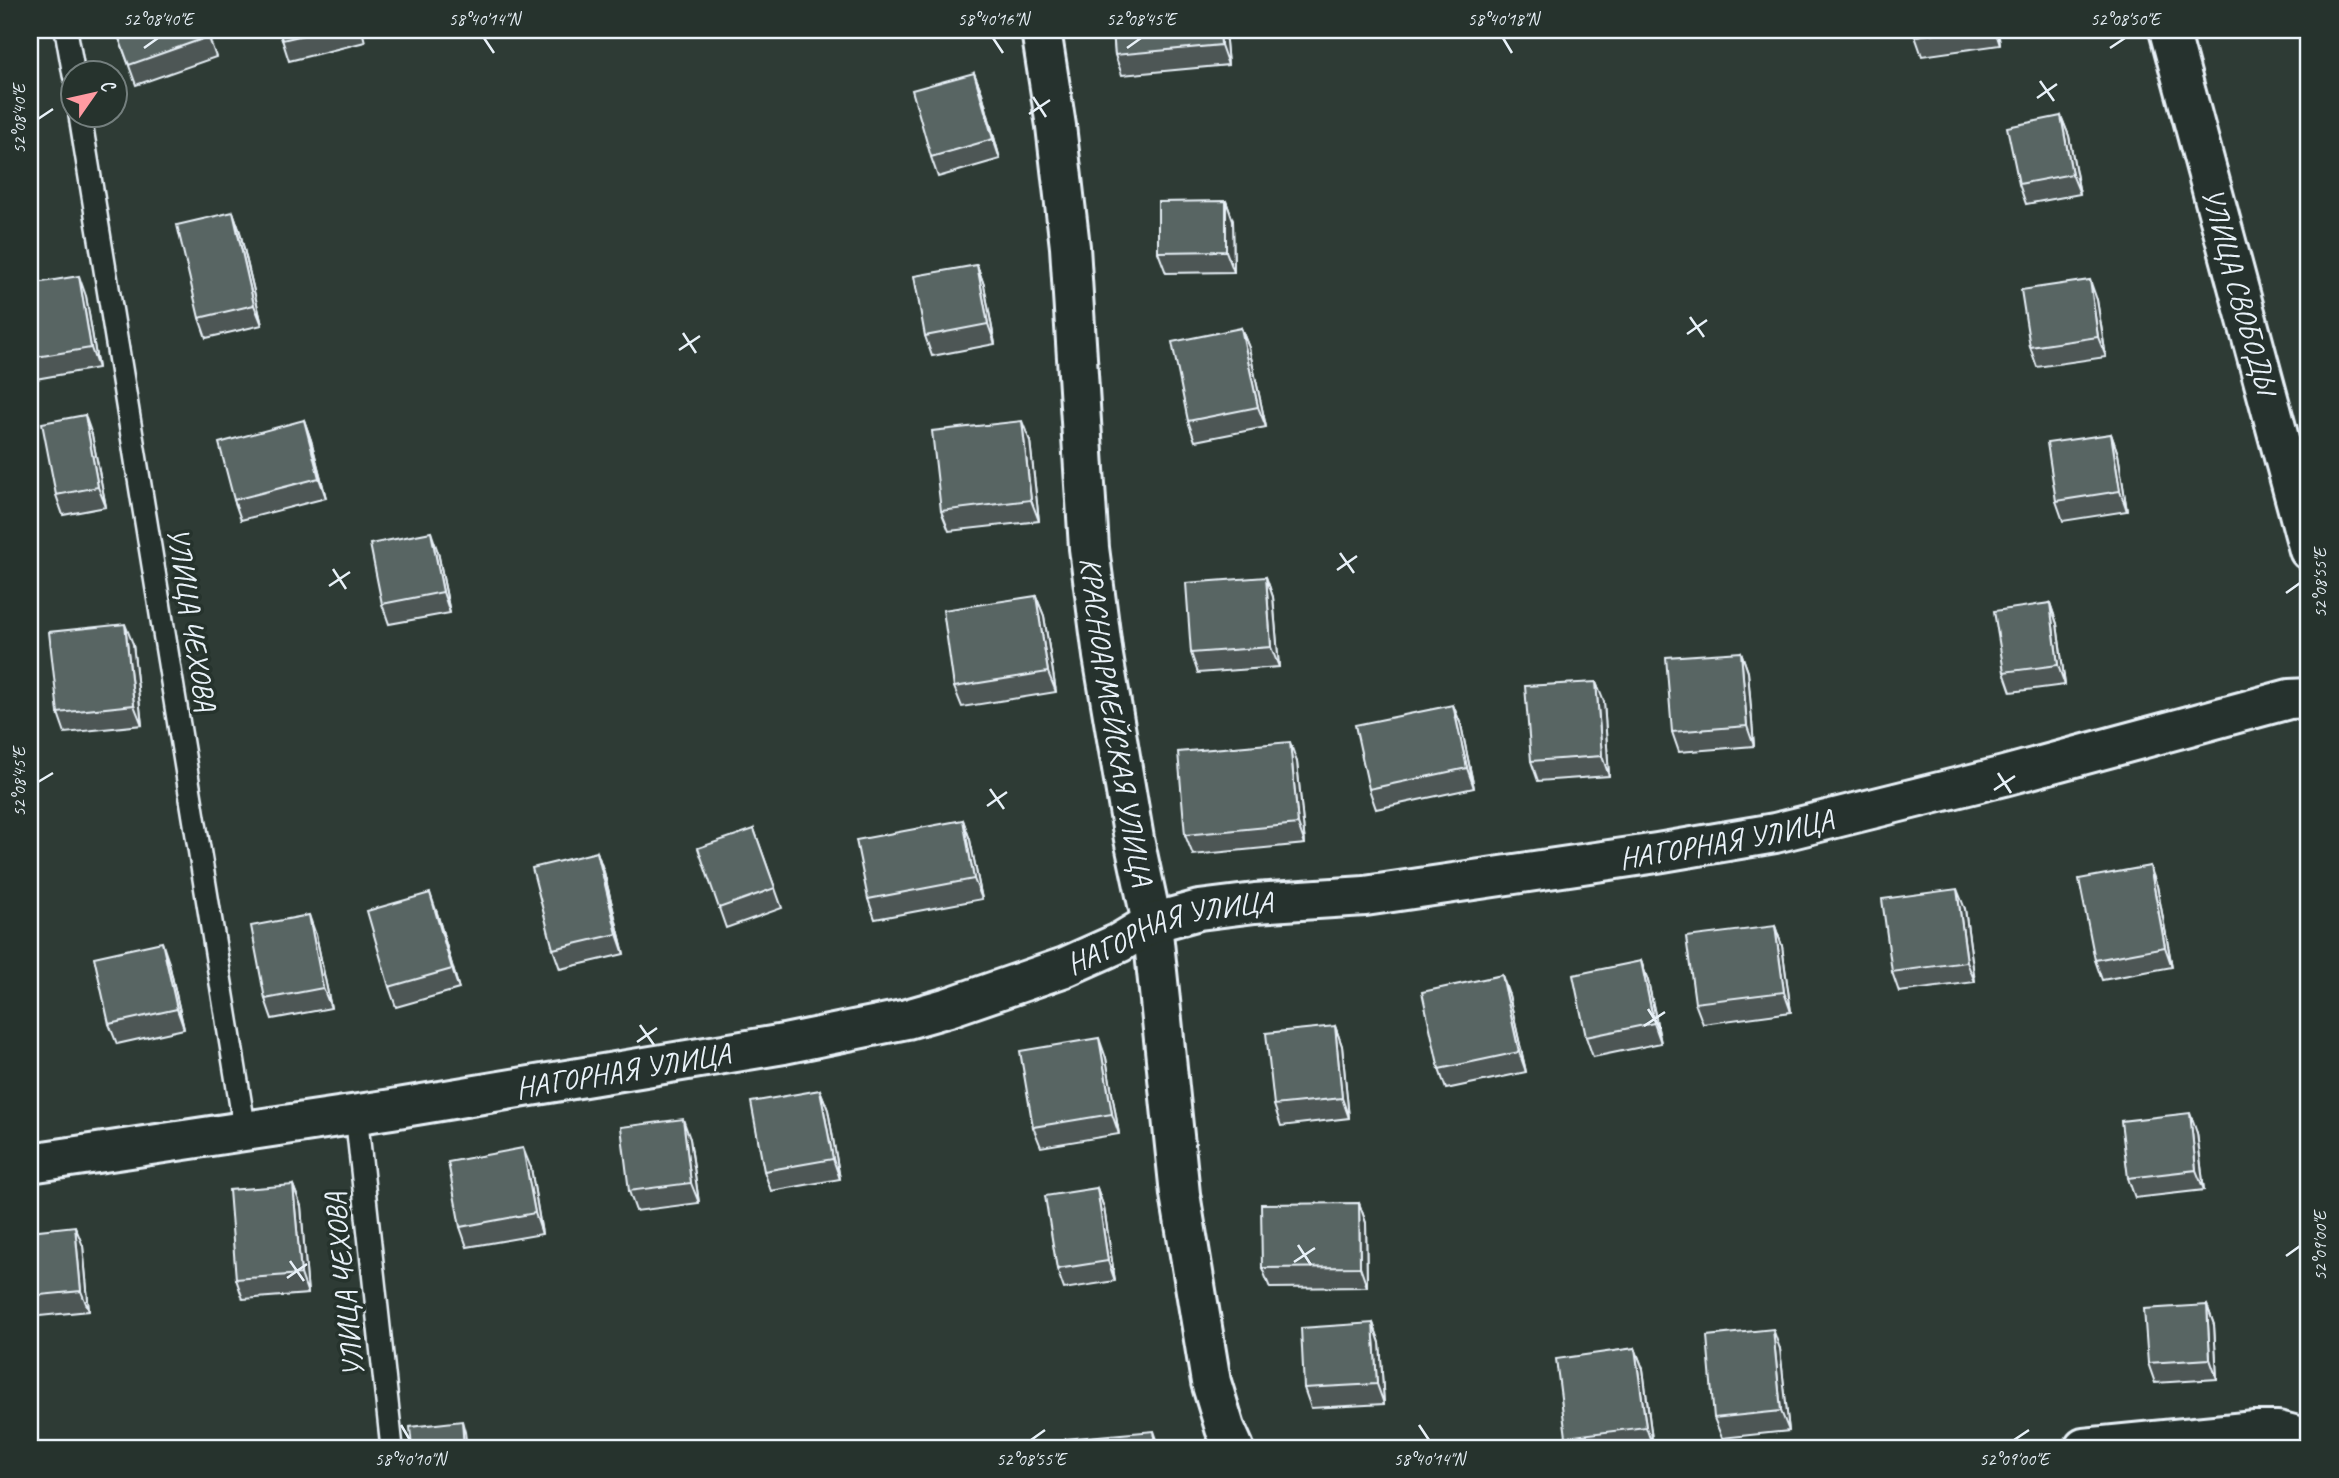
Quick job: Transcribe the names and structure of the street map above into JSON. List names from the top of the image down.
{
  "streets": {
    "street": ["УЛИЦА СВОБОДЫ", "КРАСНОАРМЕЙСКАЯ УЛИЦА", "НАГОРНАЯ УЛИЦА"],
    "lane": ["УЛИЦА ЧЕХОВА"]
  },
  "crossings": [
    ["УЛИЦА ЧЕХОВА", "НАГОРНАЯ УЛИЦА"],
    ["КРАСНОАРМЕЙСКАЯ УЛИЦА", "НАГОРНАЯ УЛИЦА"]
  ],
  "north": "top right",
  "coordinates": [
    "52°08'40\"E",
    "58°40'14\"N",
    "58°40'16\"N",
    "52°08'45\"E",
    "58°40'18\"N",
    "52°08'50\"E",
    "52°08'55\"E",
    "52°09'00\"E",
    "58°40'10\"N"
  ]
}
